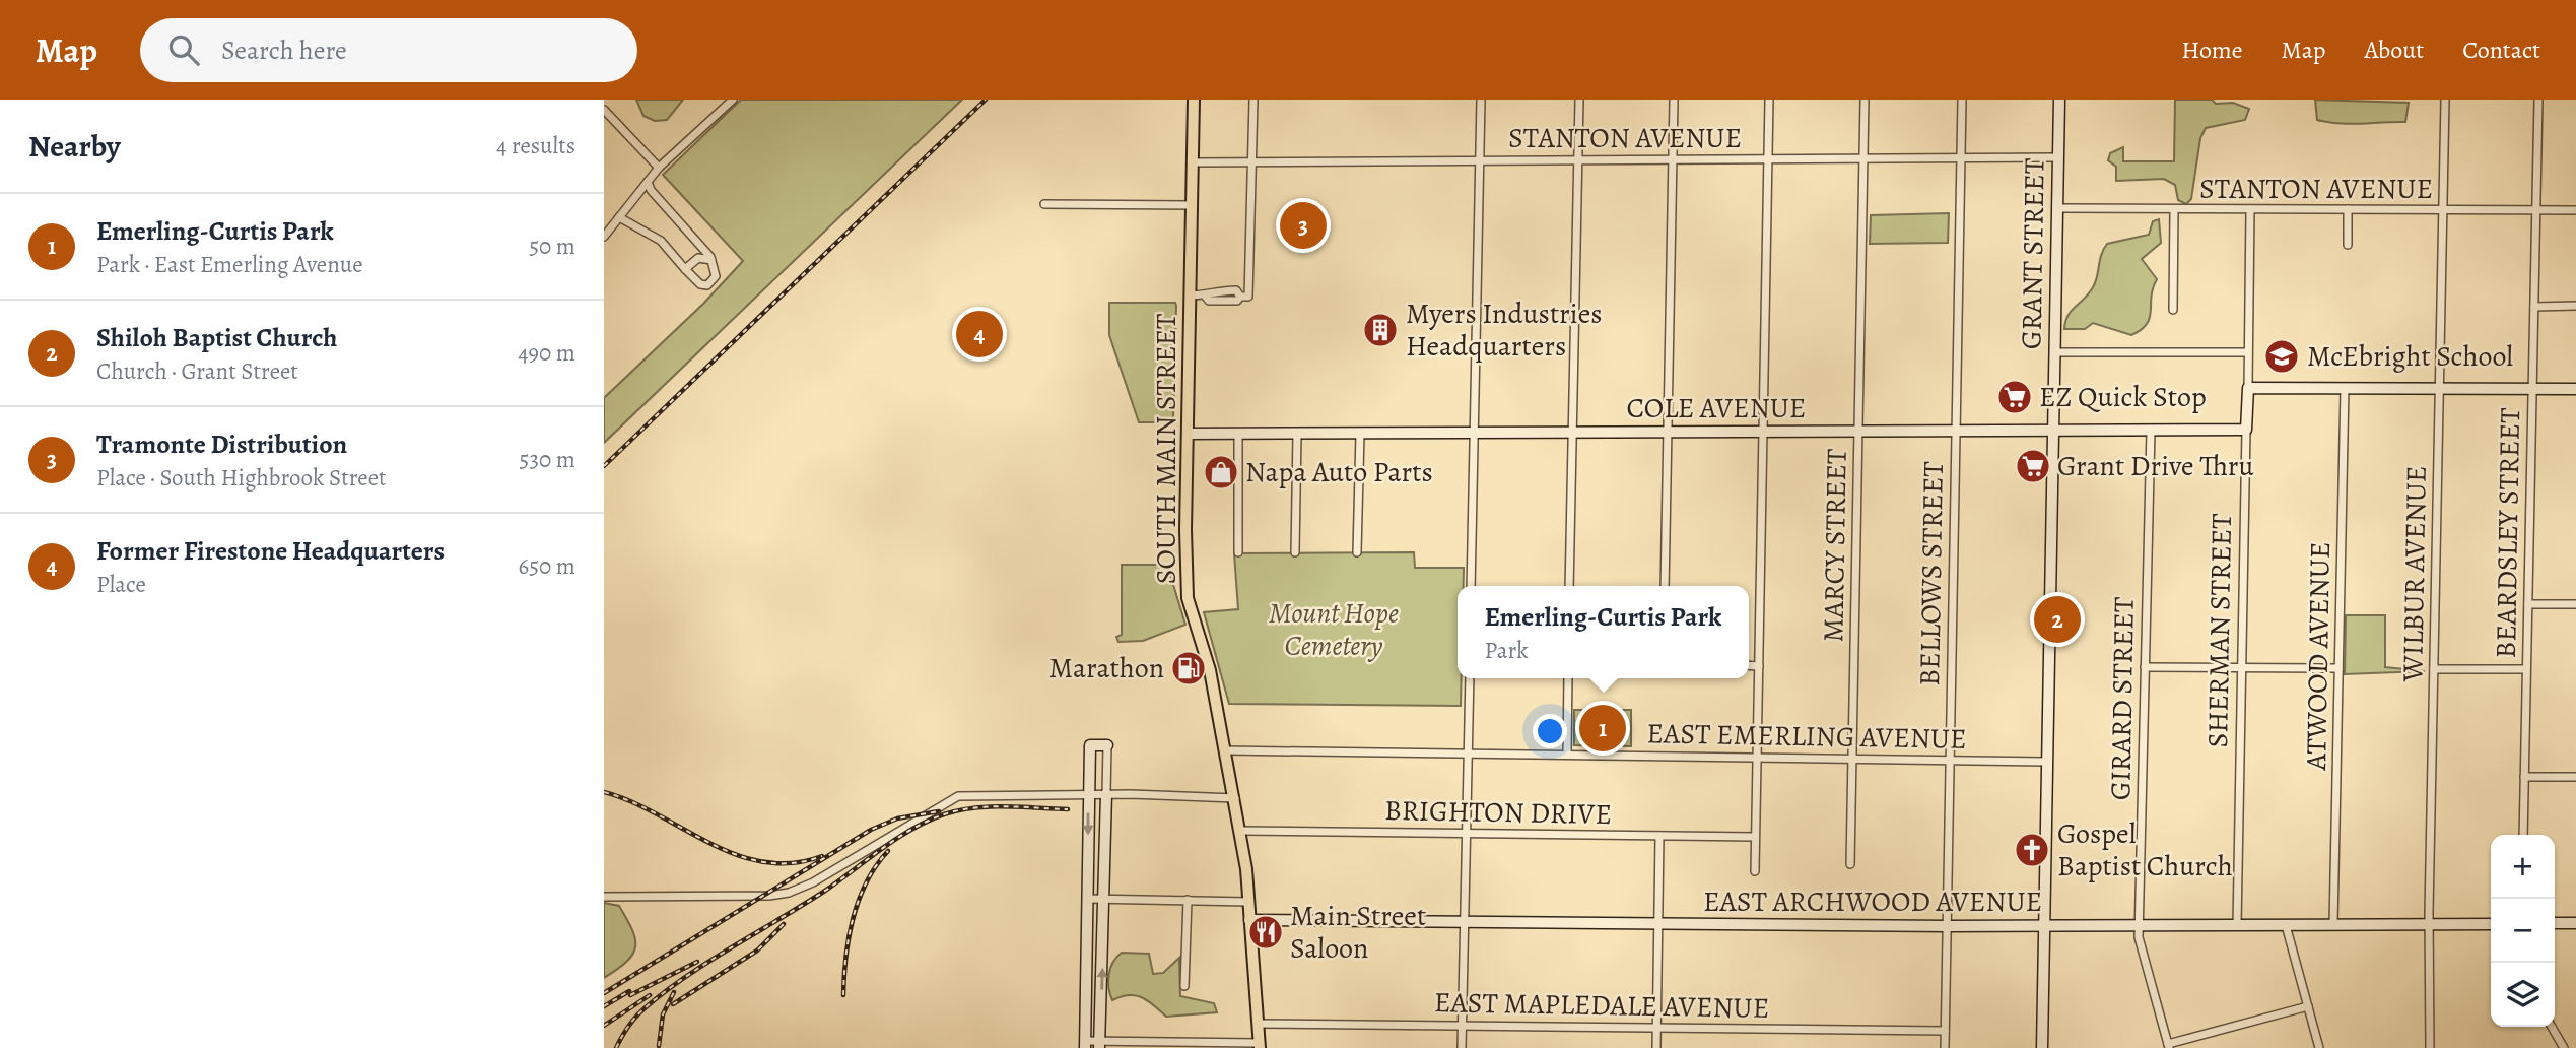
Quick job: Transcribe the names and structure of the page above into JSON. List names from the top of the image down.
{
  "streets": {
    "main road": ["SOUTH MAIN STREET"],
    "street": [
      "STANTON AVENUE",
      "GRANT STREET",
      "COLE AVENUE",
      "BEARDSLEY STREET",
      "MARCY STREET",
      "BELLOWS STREET",
      "WILBUR AVENUE",
      "SHERMAN STREET",
      "ATWOOD AVENUE",
      "GIRARD STREET",
      "EAST EMERLING AVENUE",
      "BRIGHTON DRIVE",
      "EAST ARCHWOOD AVENUE",
      "EAST MAPLEDALE AVENUE"
    ]
  },
  "crossings": [
    ["STANTON AVENUE", "GRANT STREET"],
    ["STANTON AVENUE", "SOUTH MAIN STREET"],
    ["STANTON AVENUE", "BEARDSLEY STREET"],
    ["STANTON AVENUE", "MARCY STREET"],
    ["STANTON AVENUE", "BELLOWS STREET"],
    ["STANTON AVENUE", "WILBUR AVENUE"],
    ["STANTON AVENUE", "SHERMAN STREET"],
    ["GRANT STREET", "COLE AVENUE"],
    ["GRANT STREET", "EAST EMERLING AVENUE"],
    ["GRANT STREET", "EAST ARCHWOOD AVENUE"],
    ["COLE AVENUE", "SOUTH MAIN STREET"],
    ["COLE AVENUE", "MARCY STREET"],
    ["COLE AVENUE", "BELLOWS STREET"],
    ["COLE AVENUE", "SHERMAN STREET"],
    ["COLE AVENUE", "GIRARD STREET"],
    ["SOUTH MAIN STREET", "EAST EMERLING AVENUE"],
    ["SOUTH MAIN STREET", "BRIGHTON DRIVE"],
    ["SOUTH MAIN STREET", "EAST ARCHWOOD AVENUE"],
    ["SOUTH MAIN STREET", "EAST MAPLEDALE AVENUE"],
    ["MARCY STREET", "EAST EMERLING AVENUE"],
    ["BELLOWS STREET", "EAST EMERLING AVENUE"],
    ["BELLOWS STREET", "EAST ARCHWOOD AVENUE"],
    ["BELLOWS STREET", "EAST MAPLEDALE AVENUE"],
    ["WILBUR AVENUE", "EAST ARCHWOOD AVENUE"],
    ["SHERMAN STREET", "EAST ARCHWOOD AVENUE"],
    ["ATWOOD AVENUE", "EAST ARCHWOOD AVENUE"],
    ["GIRARD STREET", "EAST ARCHWOOD AVENUE"]
  ],
  "parks": ["Mount Hope Cemetery"],
  "places": {
    "building": ["Myers Industries Headquarters"],
    "school or university": ["McEbright School"],
    "supermarket": ["EZ Quick Stop", "Grant Drive Thru"],
    "shop": ["Napa Auto Parts"],
    "fuel station": ["Marathon"],
    "church": ["Gospel Baptist Church"],
    "restaurant": ["Main Street Saloon"]
  },
  "page": {
    "header": "Map",
    "search": "Search here",
    "nav": [
      "Home",
      "Map",
      "About",
      "Contact"
    ],
    "heading": ["Nearby", "4 results"],
    "list": [
      {
        "mark": "1",
        "name": "Emerling-Curtis Park",
        "note": "Park · East Emerling Avenue",
        "value": "50 m"
      },
      {
        "mark": "2",
        "name": "Shiloh Baptist Church",
        "note": "Church · Grant Street",
        "value": "490 m"
      },
      {
        "mark": "3",
        "name": "Tramonte Distribution",
        "note": "Place · South Highbrook Street",
        "value": "530 m"
      },
      {
        "mark": "4",
        "name": "Former Firestone Headquarters",
        "note": "Place",
        "value": "650 m"
      }
    ],
    "pins": [
      "3",
      "4",
      "2",
      "1"
    ],
    "popup": ["Emerling-Curtis Park", "Park"],
    "map_buttons": ["+", "−"]
  }
}
